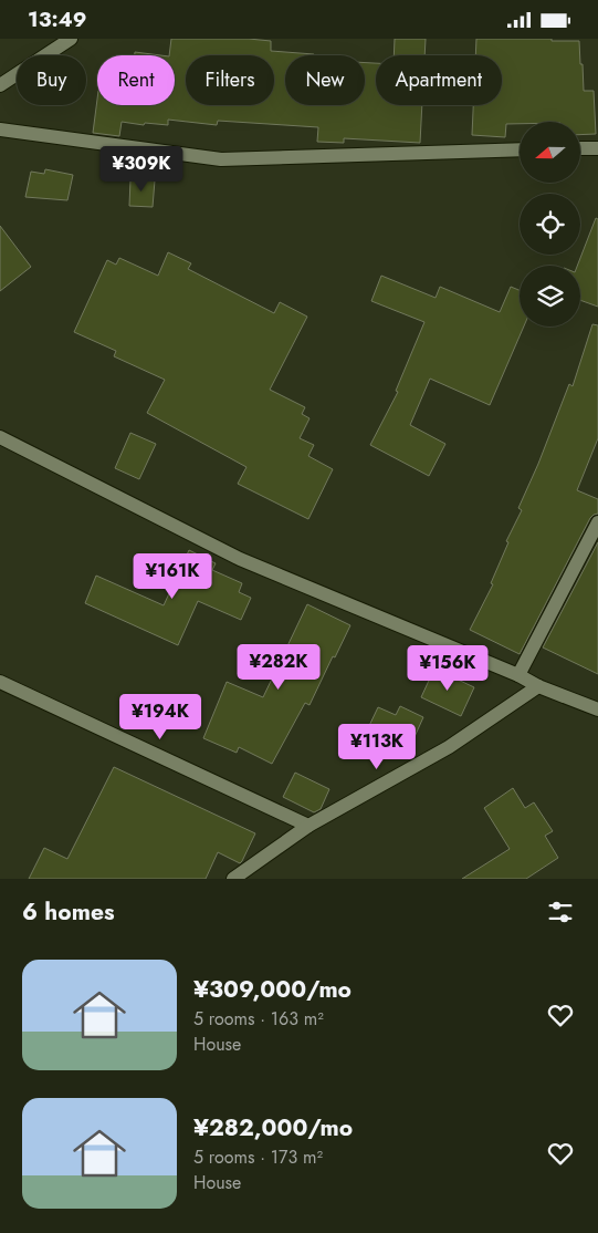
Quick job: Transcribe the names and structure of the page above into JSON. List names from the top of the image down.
{
  "north": "left",
  "page": {
    "status": "13:49",
    "chip": [
      "Buy",
      "Rent",
      "Filters",
      "New",
      "Apartment"
    ],
    "price": [
      "¥309K",
      "¥161K",
      "¥282K",
      "¥156K",
      "¥194K",
      "¥113K"
    ],
    "heading": "6 homes",
    "list": [
      {
        "name": "¥309,000/mo",
        "note": "5 rooms · 163 m² · House"
      },
      {
        "name": "¥282,000/mo",
        "note": "5 rooms · 173 m² · House"
      }
    ]
  }
}
